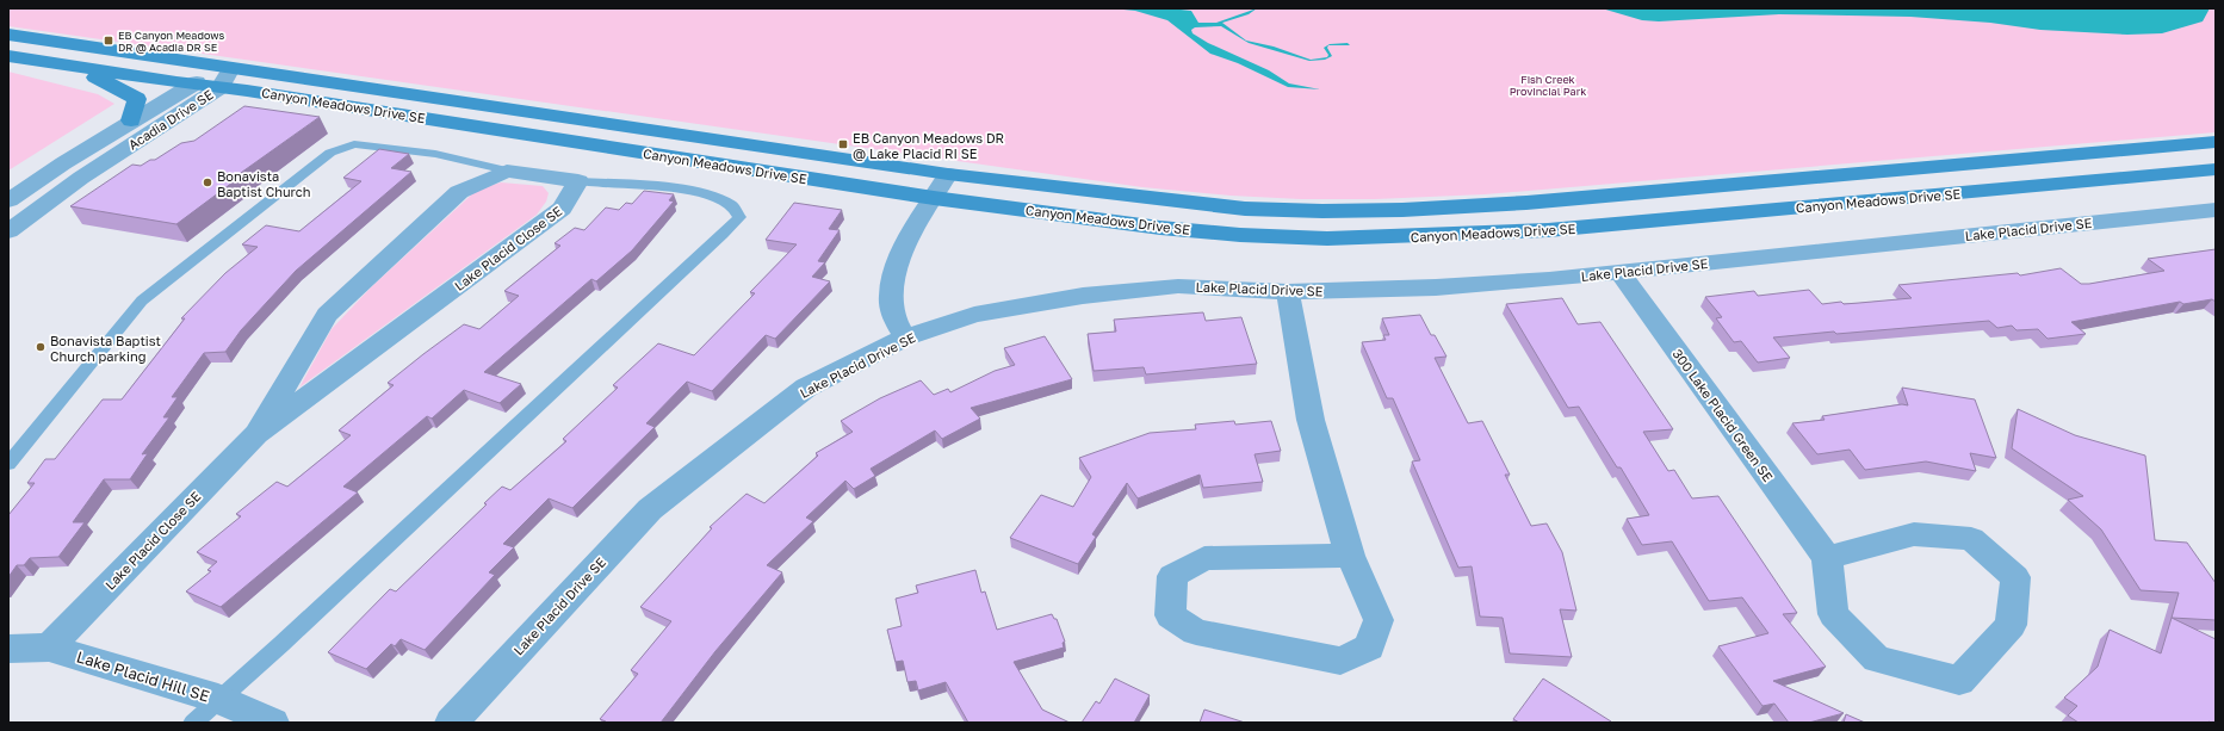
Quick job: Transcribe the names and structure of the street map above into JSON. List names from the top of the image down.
{
  "streets": {
    "main road": ["Canyon Meadows Drive SE"],
    "street": [
      "Acadia Drive SE",
      "Lake Placid Drive SE",
      "Lake Placid Close SE",
      "300 Lake Placid Green SE",
      "Lake Placid Hill SE"
    ]
  },
  "crossings": [
    ["Canyon Meadows Drive SE", "Acadia Drive SE"],
    ["Lake Placid Drive SE", "300 Lake Placid Green SE"],
    ["Lake Placid Close SE", "Lake Placid Hill SE"]
  ],
  "parks": ["Fish Creek Provincial Park"],
  "places": {
    "transit": ["EB Canyon Meadows DR @ Acadia DR SE", "EB Canyon Meadows DR @ Lake Placid RI SE"],
    "other": ["Bonavista Baptist Church", "Bonavista Baptist Church parking"]
  }
}
